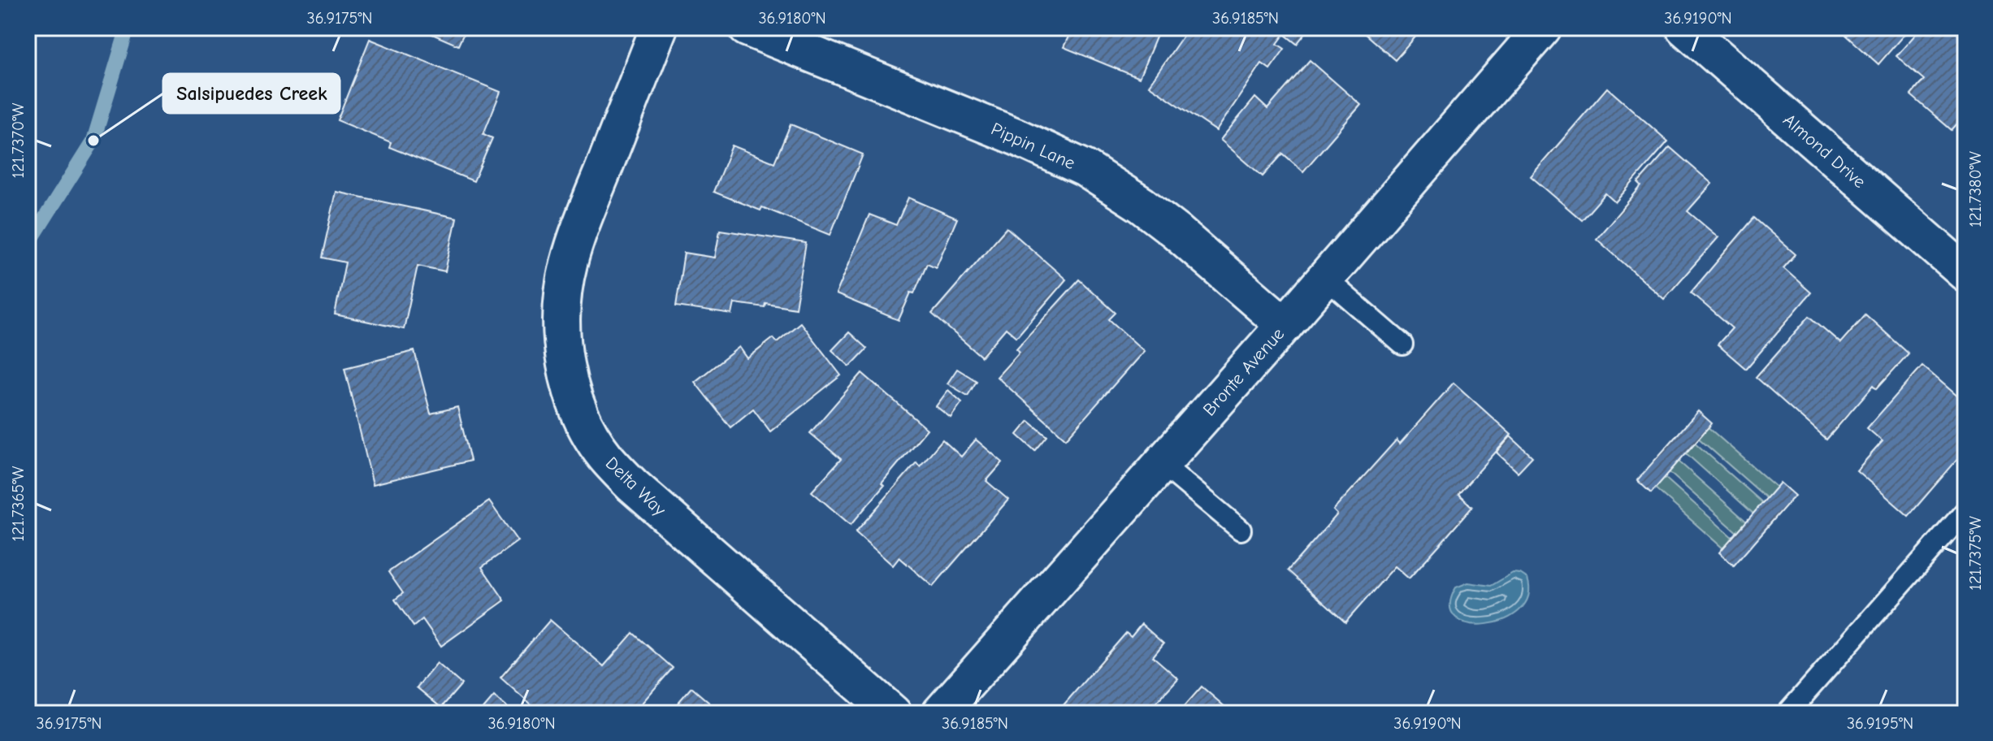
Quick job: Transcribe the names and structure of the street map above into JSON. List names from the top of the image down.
{
  "streets": {
    "street": [
      "Pippin Lane",
      "Almond Drive",
      "Bronte Avenue",
      "Delta Way"
    ]
  },
  "crossings": [
    ["Pippin Lane", "Bronte Avenue"]
  ],
  "places": ["Salsipuedes Creek"],
  "coordinates": [
    "36.9175°N",
    "36.9180°N",
    "36.9185°N",
    "36.9190°N",
    "121.7370°W",
    "121.7380°W",
    "121.7365°W",
    "121.7375°W",
    "36.9195°N"
  ]
}
